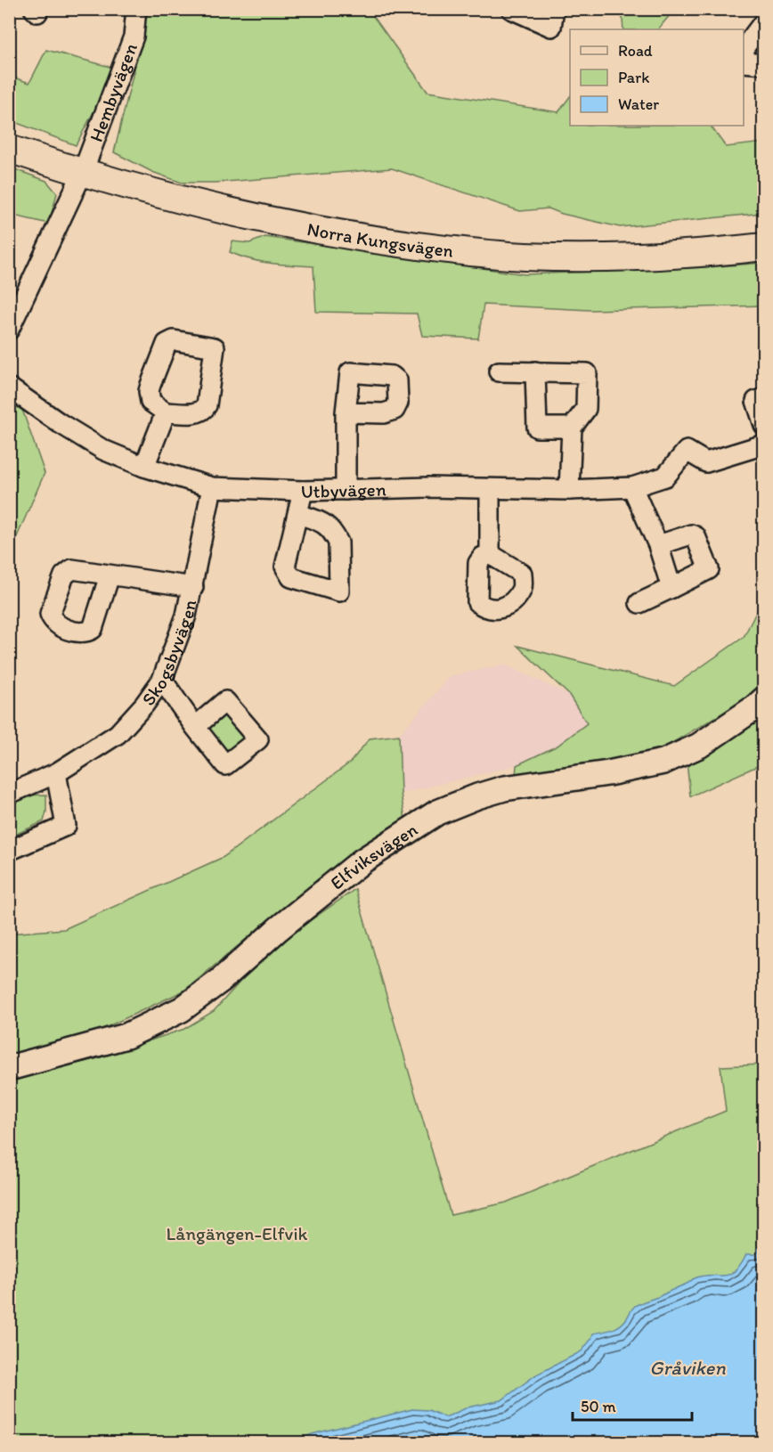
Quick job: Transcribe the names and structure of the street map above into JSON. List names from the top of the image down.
{
  "streets": {
    "main road": ["Norra Kungsvägen"],
    "street": [
      "Hembyvägen",
      "Utbyvägen",
      "Skogsbyvägen",
      "Elfviksvägen"
    ]
  },
  "crossings": [
    ["Hembyvägen", "Norra Kungsvägen"],
    ["Utbyvägen", "Skogsbyvägen"]
  ],
  "water": ["Gråviken"],
  "parks": ["Långängen-Elfvik"],
  "legend": ["Road", "Park", "Water"],
  "scale_bar": "50 m"
}
